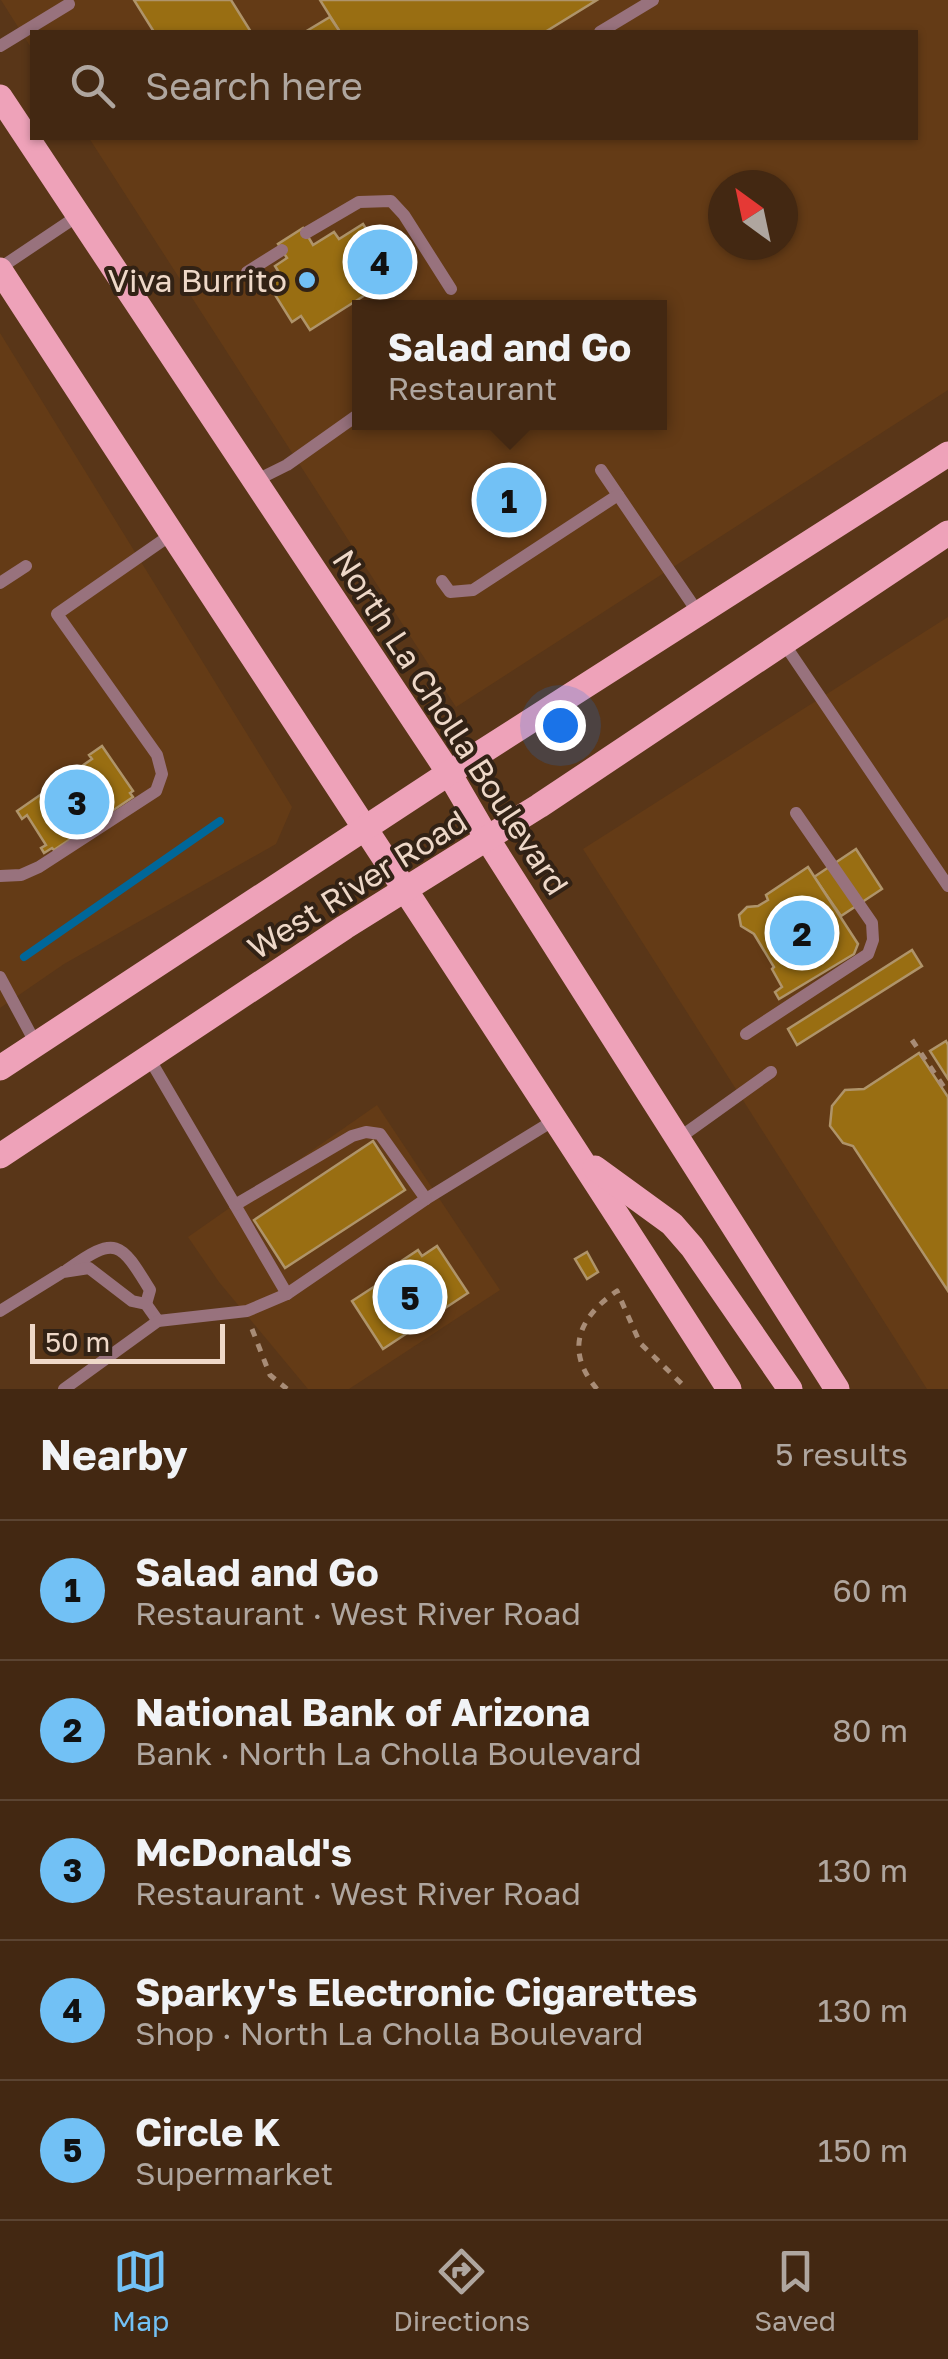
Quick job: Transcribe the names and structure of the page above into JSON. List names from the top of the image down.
{
  "streets": {
    "main road": ["North La Cholla Boulevard", "West River Road"]
  },
  "crossings": [
    ["North La Cholla Boulevard", "West River Road"]
  ],
  "places": ["Viva Burrito"],
  "scale_bar": "50 m",
  "north": "top left",
  "page": {
    "search": "Search here",
    "pins": [
      "4",
      "1",
      "3",
      "2",
      "5"
    ],
    "popup": ["Salad and Go", "Restaurant"],
    "scale": "50 m",
    "heading": ["Nearby", "5 results"],
    "list": [
      {
        "mark": "1",
        "name": "Salad and Go",
        "note": "Restaurant · West River Road",
        "value": "60 m"
      },
      {
        "mark": "2",
        "name": "National Bank of Arizona",
        "note": "Bank · North La Cholla Boulevard",
        "value": "80 m"
      },
      {
        "mark": "3",
        "name": "McDonald's",
        "note": "Restaurant · West River Road",
        "value": "130 m"
      },
      {
        "mark": "4",
        "name": "Sparky's Electronic Cigarettes",
        "note": "Shop · North La Cholla Boulevard",
        "value": "130 m"
      },
      {
        "mark": "5",
        "name": "Circle K",
        "note": "Supermarket",
        "value": "150 m"
      }
    ],
    "nav": ["Map", "Directions", "Saved"]
  }
}
